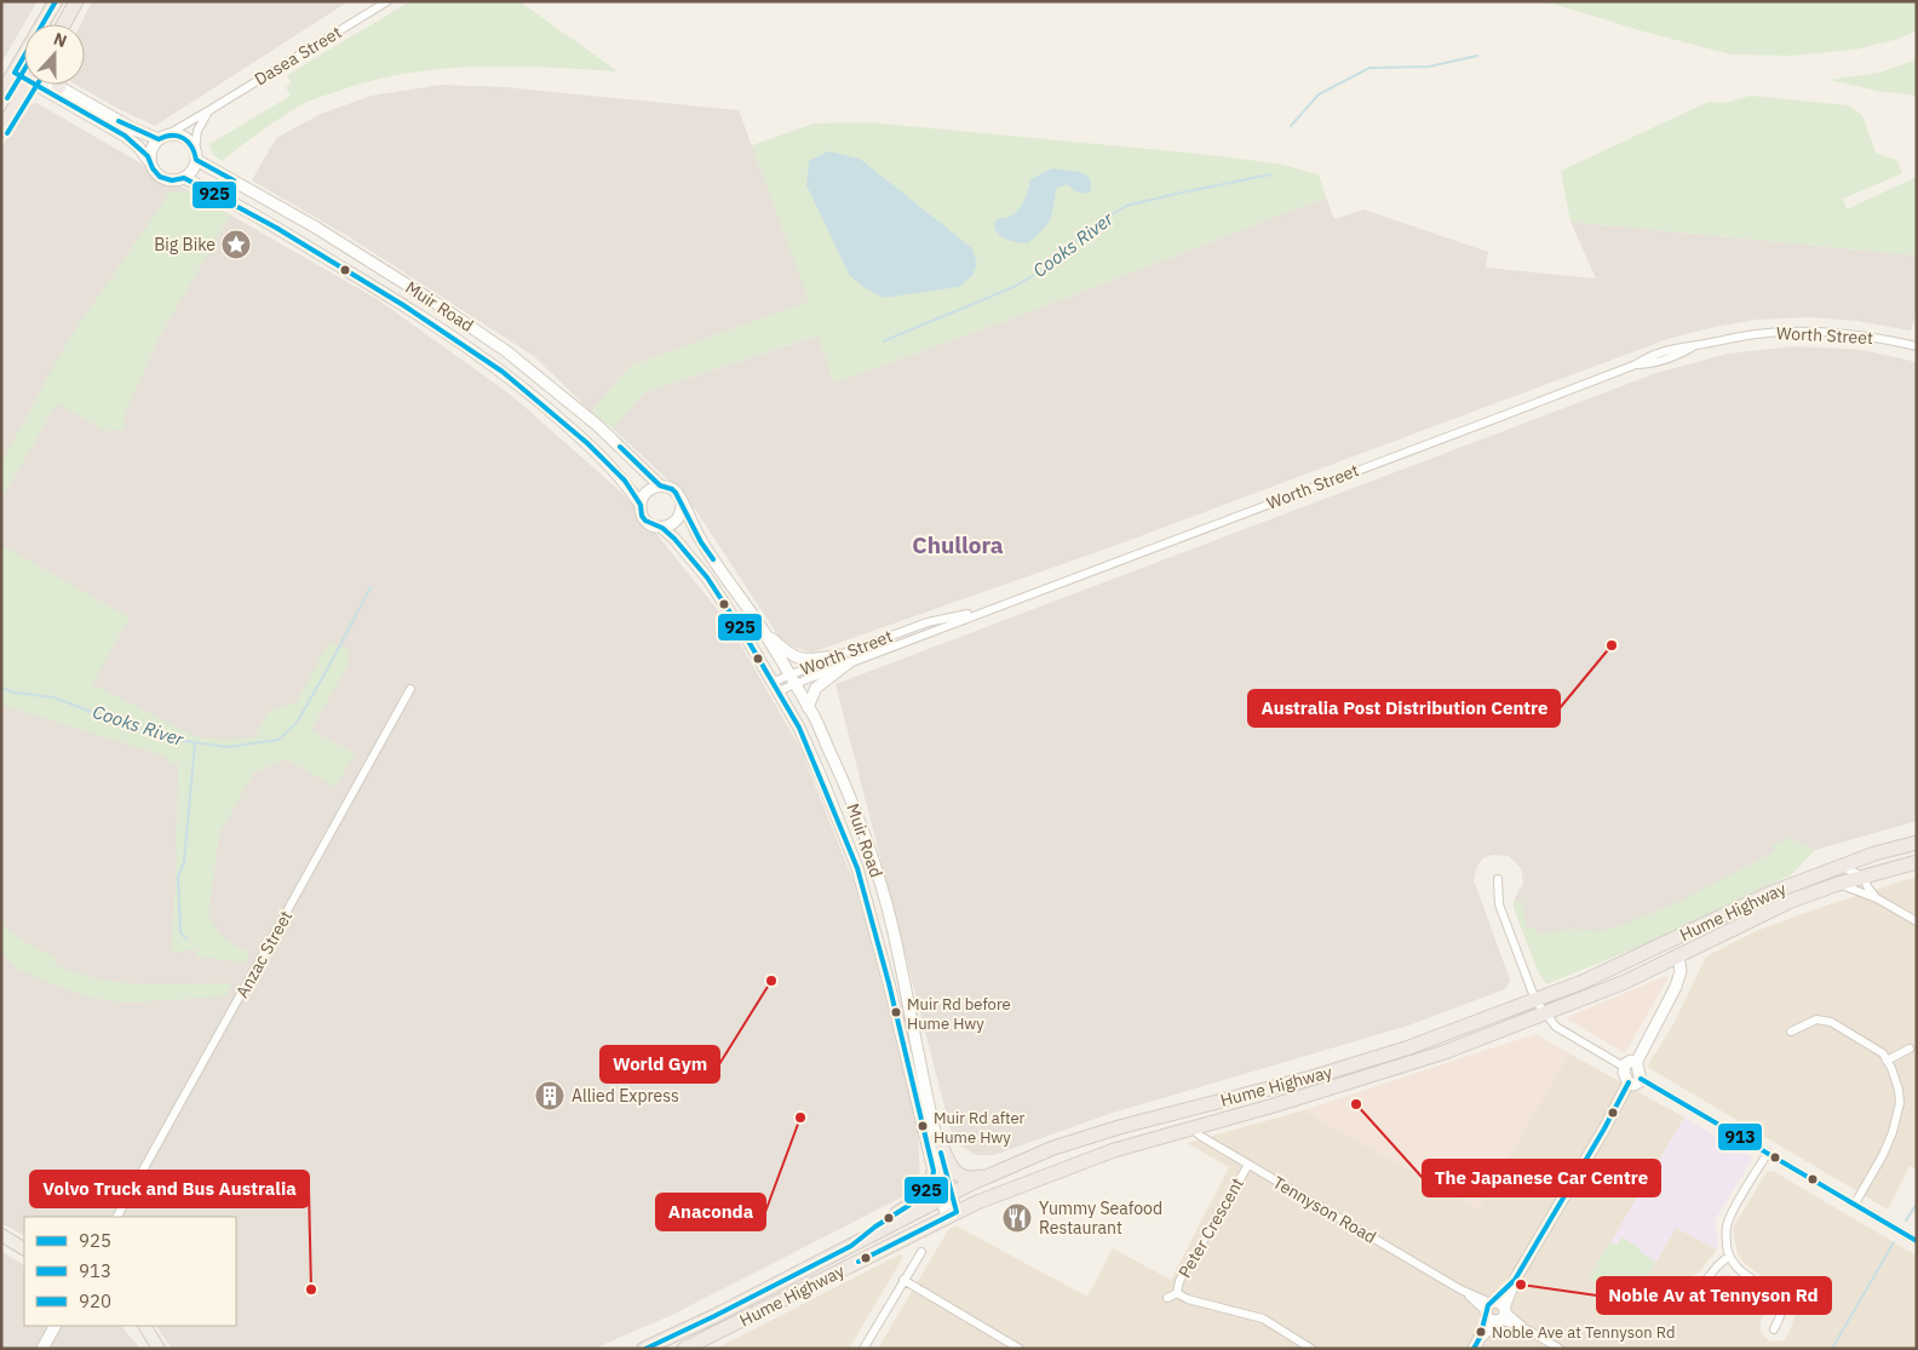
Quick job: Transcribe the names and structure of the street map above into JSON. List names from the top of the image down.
{
  "streets": {
    "highway": ["Hume Highway"],
    "street": [
      "Dasea Street",
      "Muir Road",
      "Worth Street",
      "Anzac Street",
      "Tennyson Road",
      "Peter Crescent"
    ]
  },
  "crossings": [
    ["Dasea Street", "Muir Road"],
    ["Muir Road", "Worth Street"],
    ["Muir Road", "Hume Highway"],
    ["Hume Highway", "Tennyson Road"],
    ["Tennyson Road", "Peter Crescent"]
  ],
  "districts": ["Chullora"],
  "water": ["Cooks River"],
  "places": {
    "place": ["Big Bike"],
    "other": [
      "Australia Post Distribution Centre",
      "World Gym",
      "Muir Rd before Hume Hwy",
      "The Japanese Car Centre",
      "Anaconda",
      "Muir Rd after Hume Hwy",
      "Noble Av at Tennyson Rd",
      "Volvo Truck and Bus Australia",
      "Noble Ave at Tennyson Rd"
    ],
    "building": ["Allied Express"],
    "restaurant": ["Yummy Seafood Restaurant"]
  },
  "lines": ["transit line 925", "transit line 920", "transit line 913"],
  "legend": ["925", "913", "920"],
  "north": "top"
}
